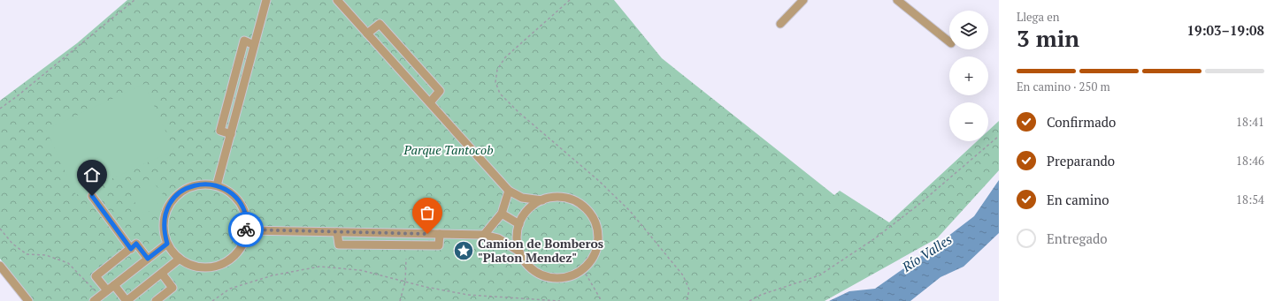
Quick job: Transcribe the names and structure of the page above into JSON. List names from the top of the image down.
{
  "water": ["Río Valles"],
  "parks": ["Parque Tantocob"],
  "places": {
    "place": ["Camion de Bomberos \"Platon Mendez\""]
  },
  "page": {
    "heading": ["3 min", "Llega en", "19:03–19:08"],
    "map_buttons": ["+", "−"],
    "bar": "En camino · 250 m",
    "list": [
      ["Confirmado", "18:41"],
      ["Preparando", "18:46"],
      ["En camino", "18:54"],
      "Entregado"
    ]
  }
}
